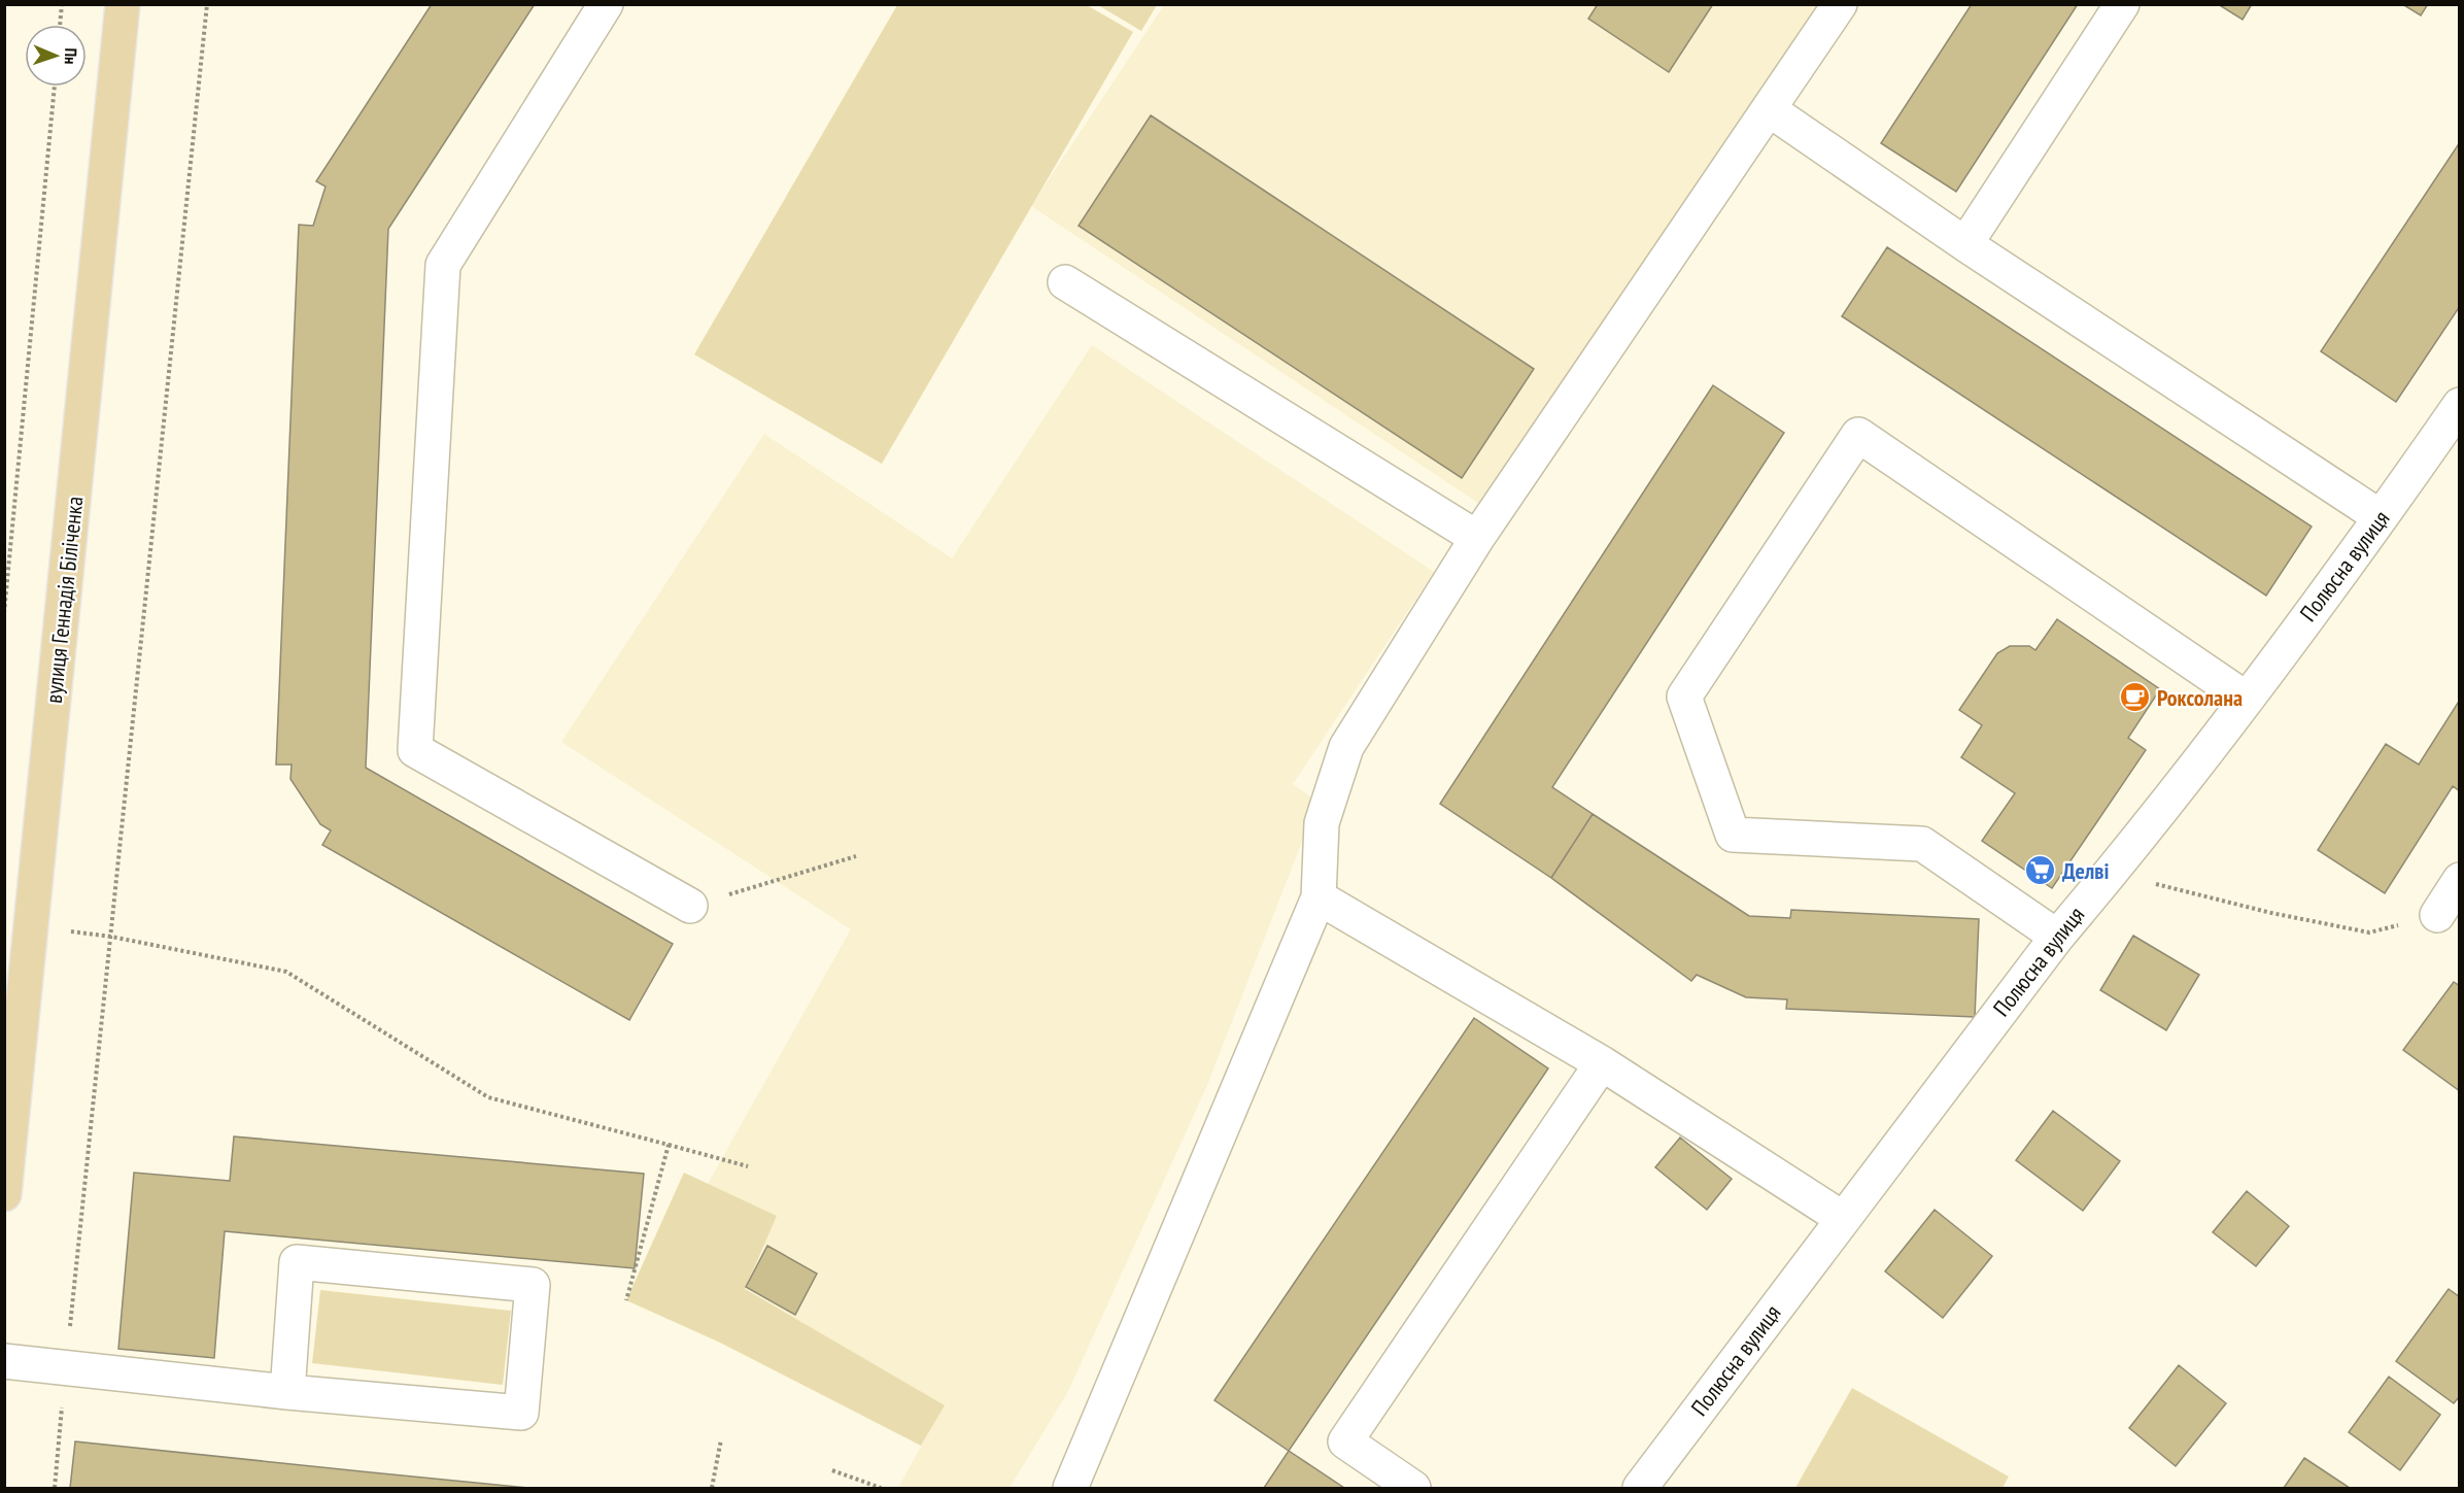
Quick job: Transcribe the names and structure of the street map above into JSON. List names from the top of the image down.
{
  "streets": {
    "main road": ["вулиця Геннадія Біліченка"],
    "street": ["Полюсна вулиця"]
  },
  "places": {
    "cafe": ["Роксолана"],
    "supermarket": ["Делві"]
  },
  "north": "right"
}
